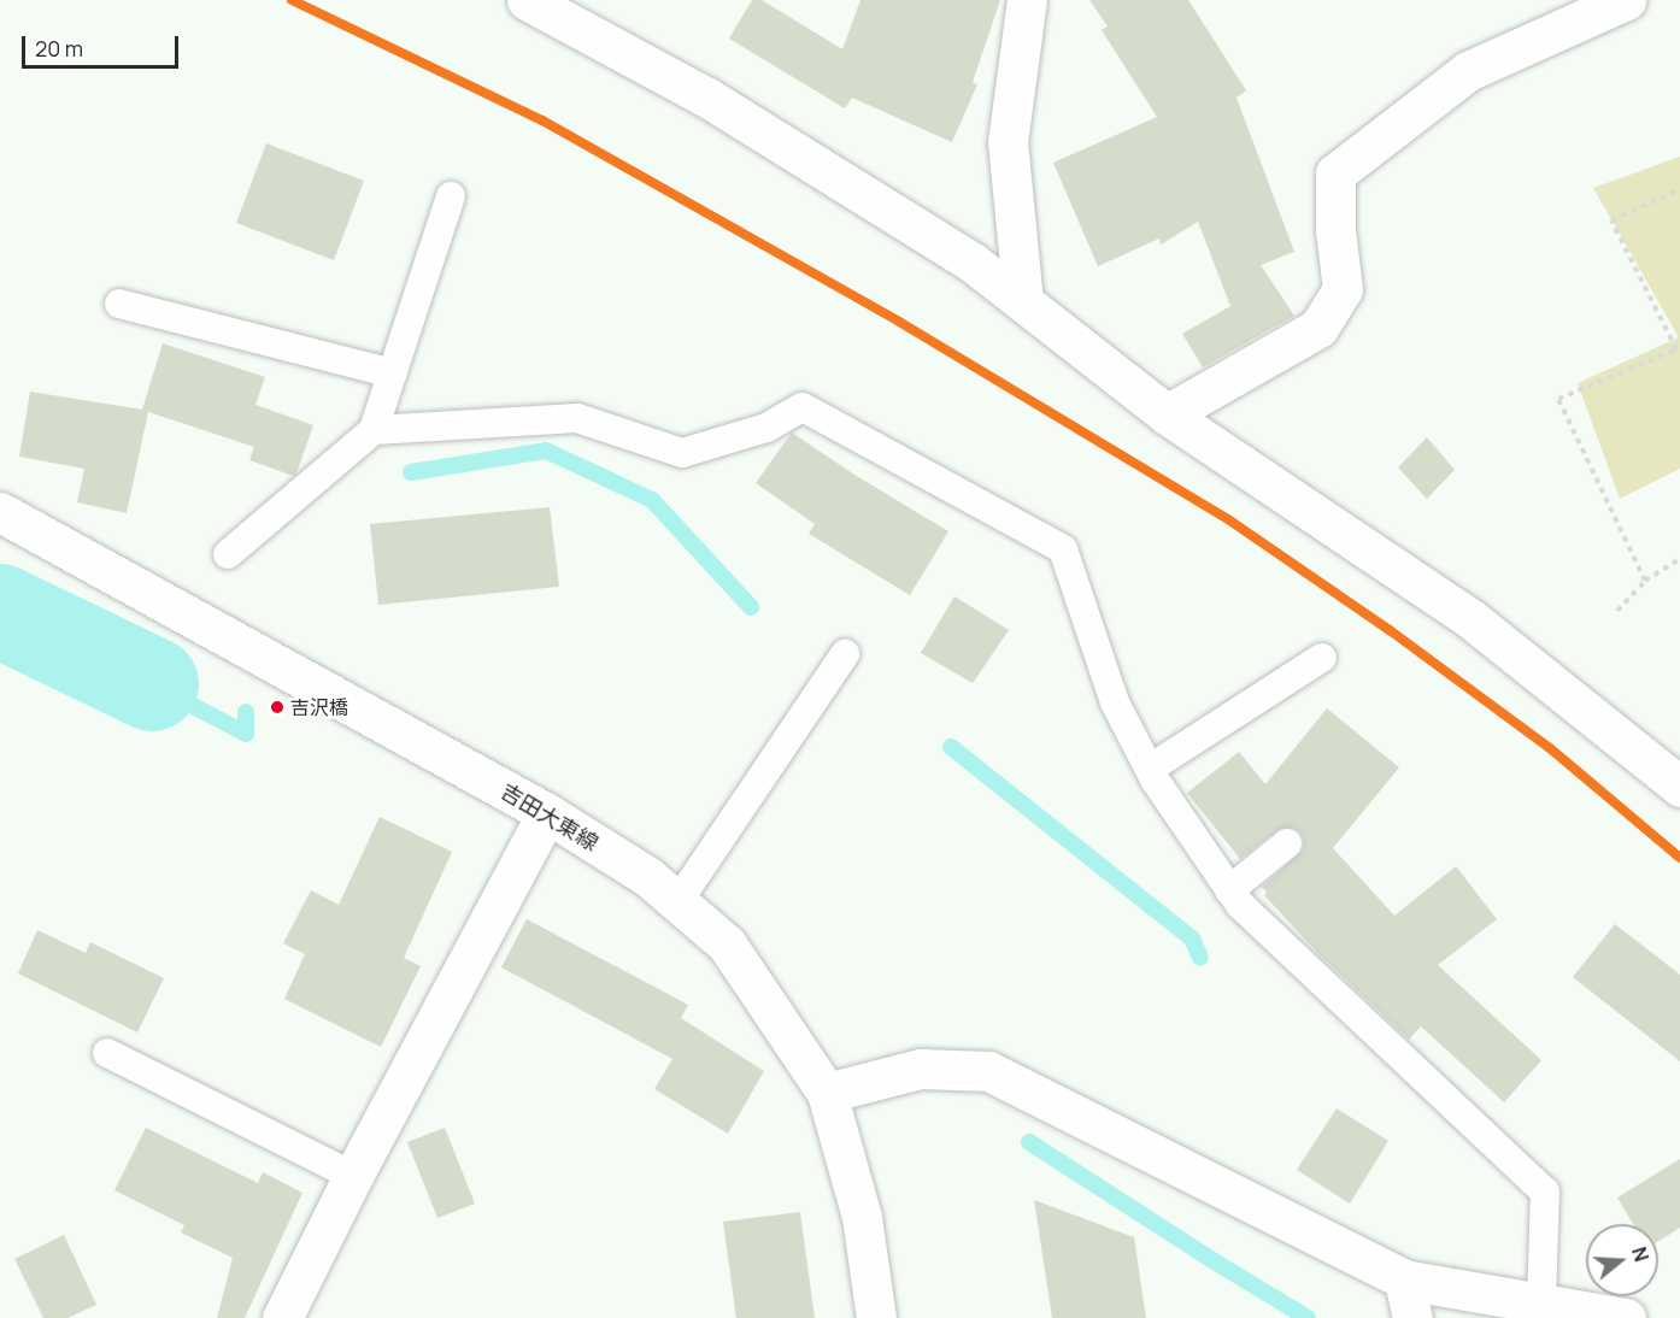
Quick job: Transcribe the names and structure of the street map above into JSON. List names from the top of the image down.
{
  "streets": {
    "street": ["吉田大東線"]
  },
  "places": ["吉沢橋"],
  "scale_bar": "20 m",
  "north": "right"
}
